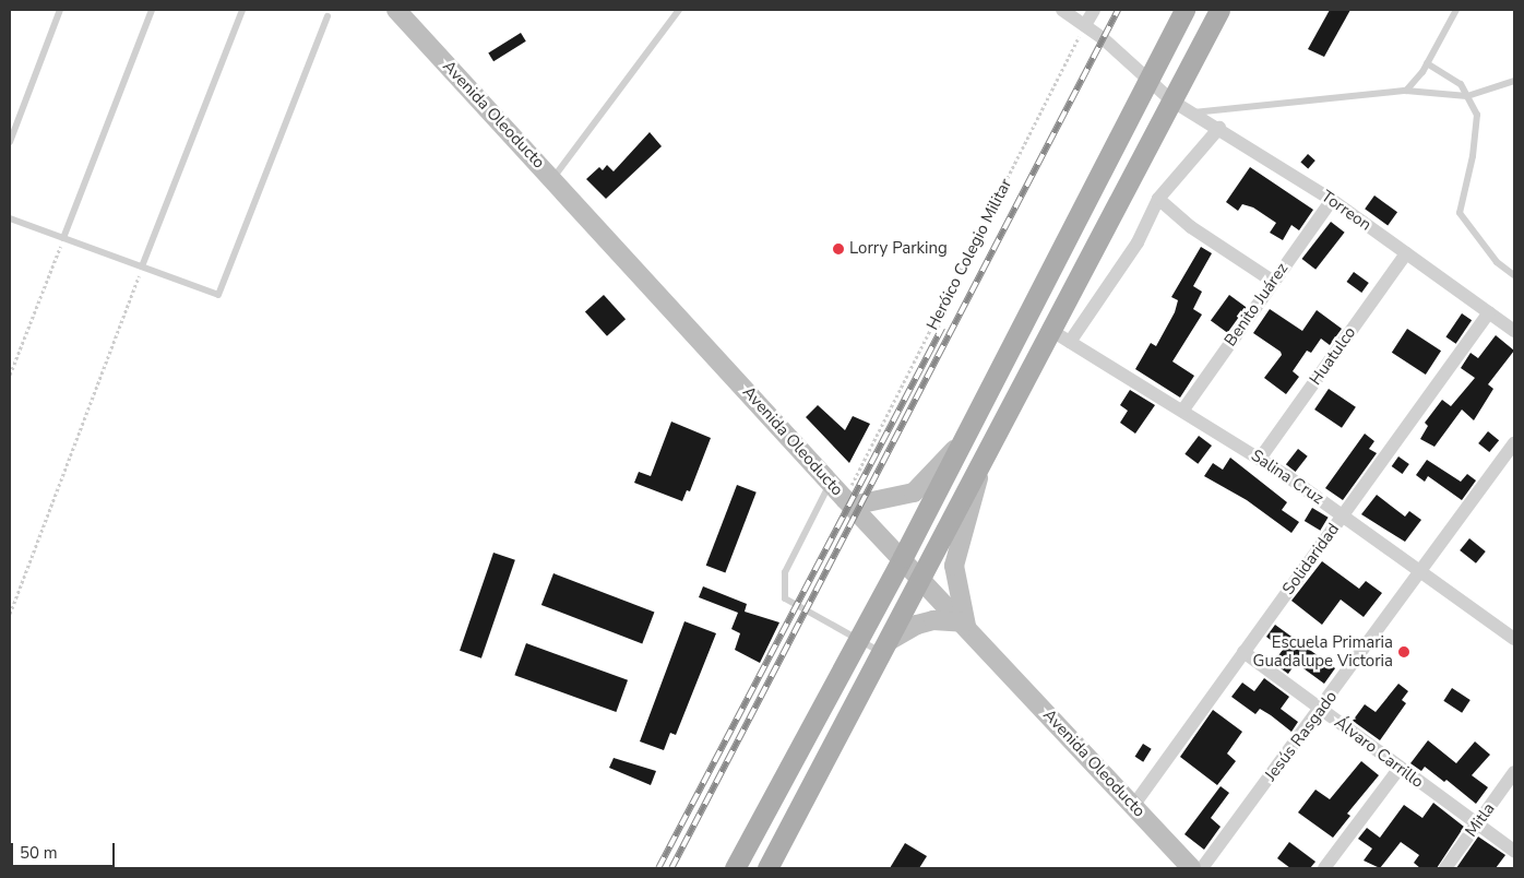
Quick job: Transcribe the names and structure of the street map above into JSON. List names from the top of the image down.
{
  "streets": {
    "main road": ["Avenida Oleoducto"],
    "street": [
      "Torreon",
      "Benito Juárez",
      "Huatulco",
      "Salina Cruz",
      "Solidaridad",
      "Jesús Rasgado",
      "Álvaro Carrillo",
      "Mitla"
    ],
    "path": ["Heróico Colegio Militar"]
  },
  "crossings": [
    ["Avenida Oleoducto", "Heróico Colegio Militar"],
    ["Avenida Oleoducto", "Solidaridad"],
    ["Torreon", "Heróico Colegio Militar"],
    ["Torreon", "Benito Juárez"],
    ["Torreon", "Huatulco"],
    ["Torreon", "Solidaridad"],
    ["Benito Juárez", "Salina Cruz"],
    ["Huatulco", "Salina Cruz"],
    ["Salina Cruz", "Solidaridad"],
    ["Salina Cruz", "Jesús Rasgado"],
    ["Solidaridad", "Álvaro Carrillo"],
    ["Jesús Rasgado", "Álvaro Carrillo"],
    ["Álvaro Carrillo", "Mitla"]
  ],
  "places": ["Lorry Parking", "Escuela Primaria Guadalupe Victoria"],
  "scale_bar": "50 m"
}
